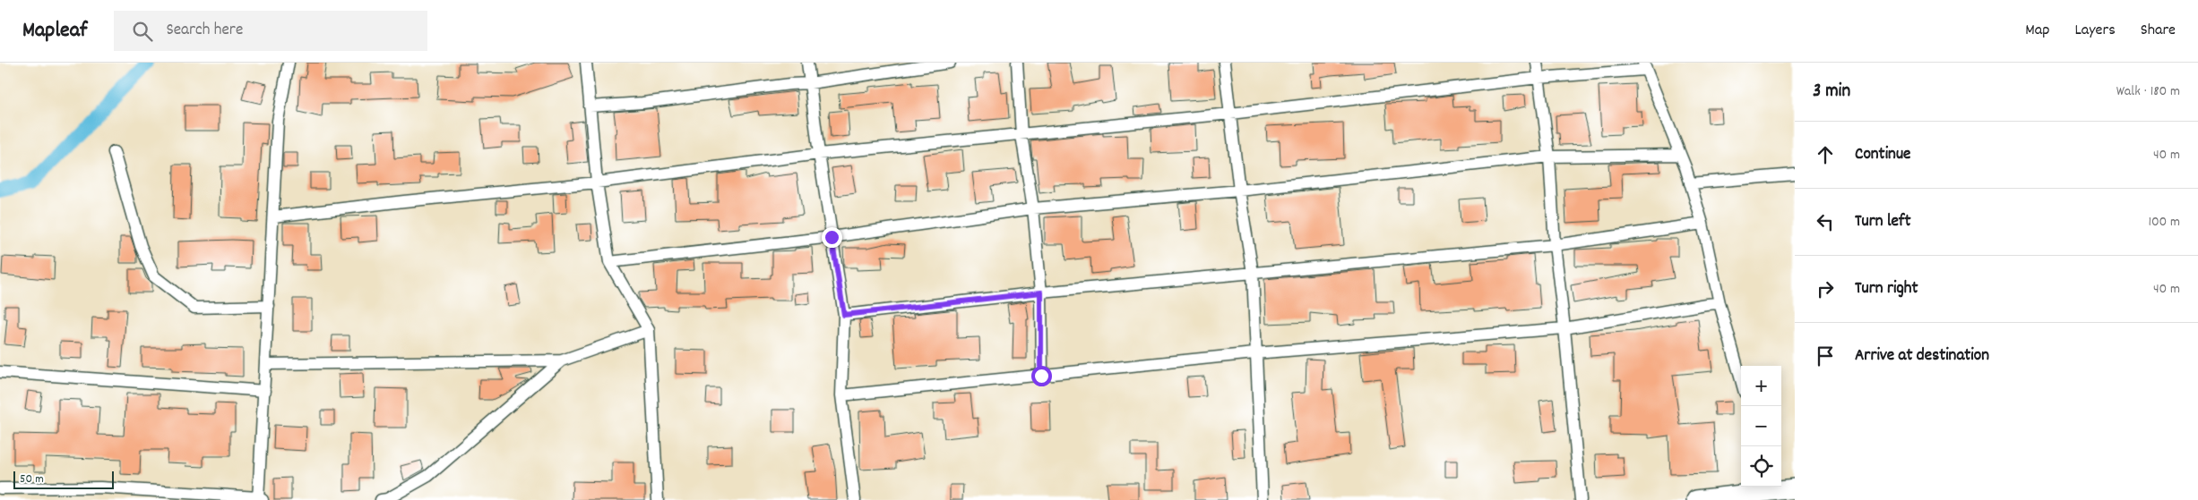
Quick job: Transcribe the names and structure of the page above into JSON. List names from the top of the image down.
{
  "scale_bar": "50 m",
  "page": {
    "header": "Mapleaf",
    "search": "Search here",
    "nav": ["Map", "Layers", "Share"],
    "heading": ["3 min", "Walk · 180 m"],
    "list": [
      ["Continue", "40 m"],
      ["Turn left", "100 m"],
      ["Turn right", "40 m"],
      "Arrive at destination"
    ],
    "map_buttons": ["+", "−"],
    "scale": "50 m"
  }
}
